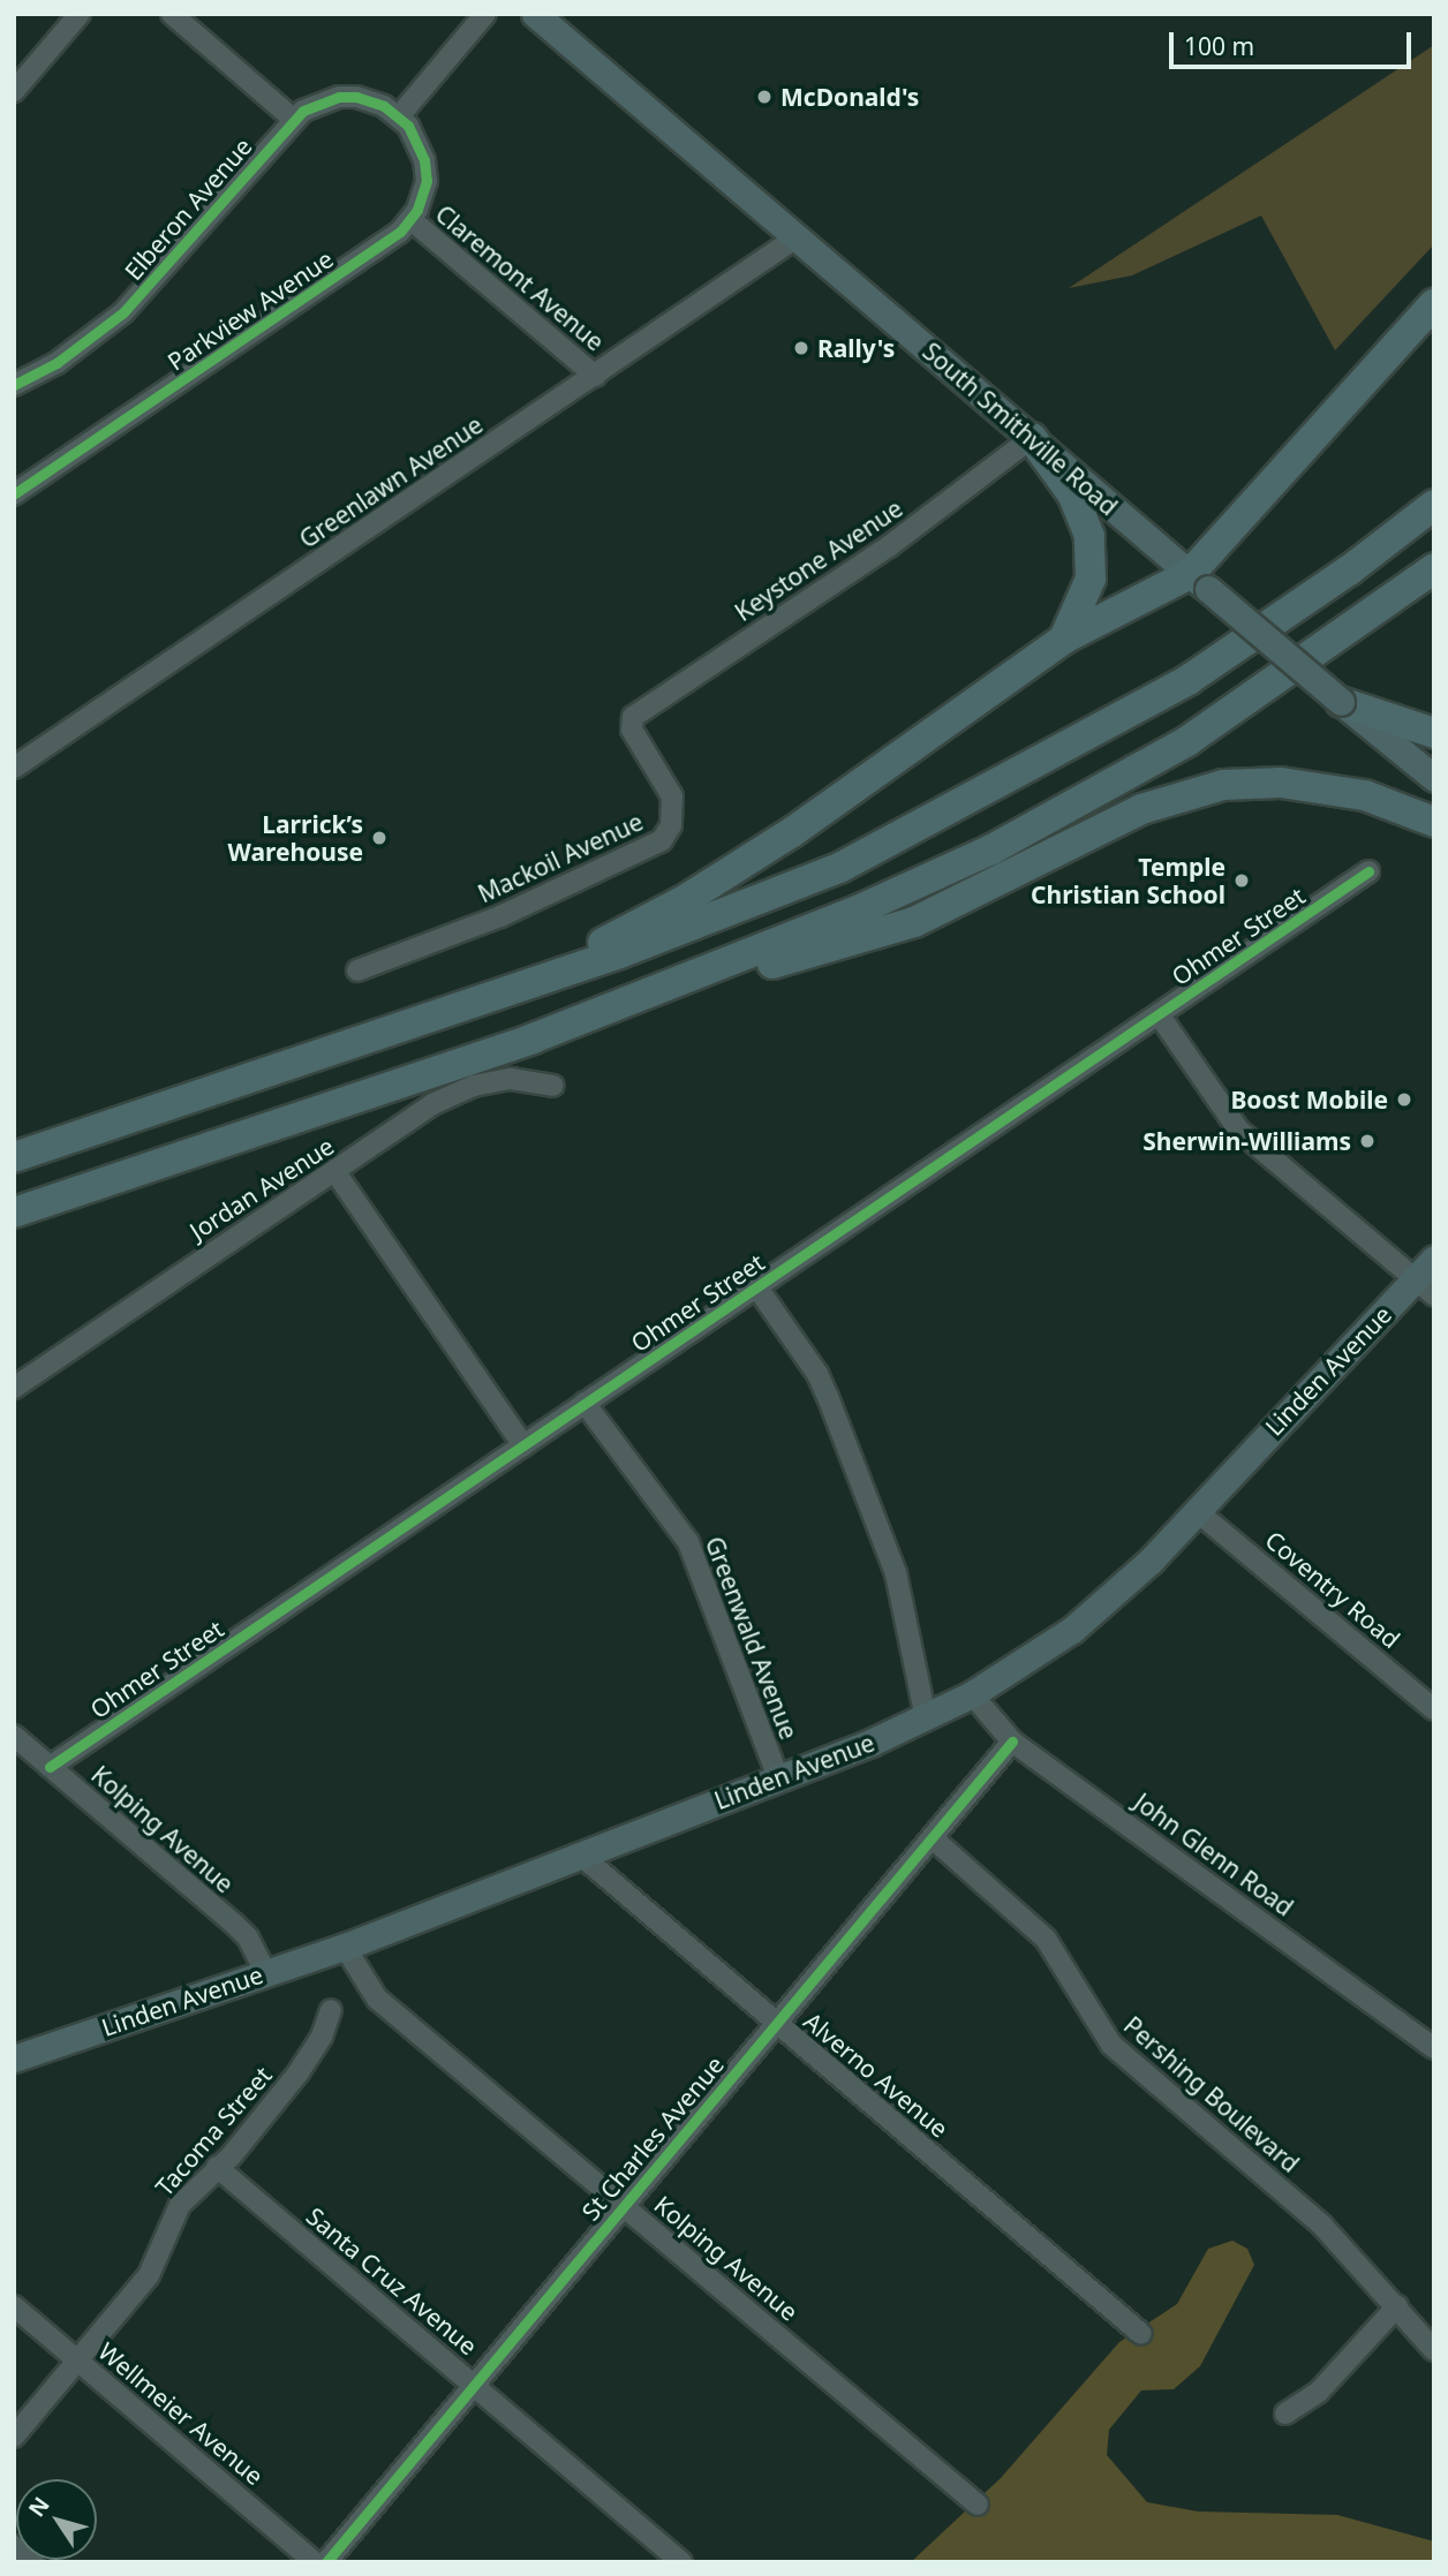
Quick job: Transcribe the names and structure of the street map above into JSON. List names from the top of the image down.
{
  "streets": {
    "main road": ["South Smithville Road", "Linden Avenue"],
    "street": [
      "Elberon Avenue",
      "Claremont Avenue",
      "Parkview Avenue",
      "Greenlawn Avenue",
      "Keystone Avenue",
      "Mackoil Avenue",
      "Ohmer Street",
      "Jordan Avenue",
      "Coventry Road",
      "Greenwald Avenue",
      "Kolping Avenue",
      "John Glenn Road",
      "Alverno Avenue",
      "Pershing Boulevard",
      "Tacoma Street",
      "St Charles Avenue",
      "Santa Cruz Avenue",
      "Wellmeier Avenue"
    ]
  },
  "crossings": [
    ["Claremont Avenue", "Parkview Avenue"],
    ["Claremont Avenue", "Greenlawn Avenue"],
    ["South Smithville Road", "Greenlawn Avenue"],
    ["South Smithville Road", "Keystone Avenue"],
    ["Keystone Avenue", "Mackoil Avenue"],
    ["Ohmer Street", "Greenwald Avenue"],
    ["Ohmer Street", "Kolping Avenue"],
    ["Linden Avenue", "Coventry Road"],
    ["Linden Avenue", "Greenwald Avenue"],
    ["Linden Avenue", "Kolping Avenue"],
    ["Linden Avenue", "John Glenn Road"],
    ["Linden Avenue", "Alverno Avenue"],
    ["Kolping Avenue", "St Charles Avenue"],
    ["John Glenn Road", "St Charles Avenue"],
    ["Alverno Avenue", "St Charles Avenue"],
    ["Pershing Boulevard", "St Charles Avenue"],
    ["Tacoma Street", "Santa Cruz Avenue"],
    ["Tacoma Street", "Wellmeier Avenue"],
    ["St Charles Avenue", "Santa Cruz Avenue"]
  ],
  "places": [
    "McDonald's",
    "Rally's",
    "Larrick’s Warehouse",
    "Temple Christian School",
    "Boost Mobile",
    "Sherwin-Williams"
  ],
  "scale_bar": "100 m",
  "north": "top left"
}
